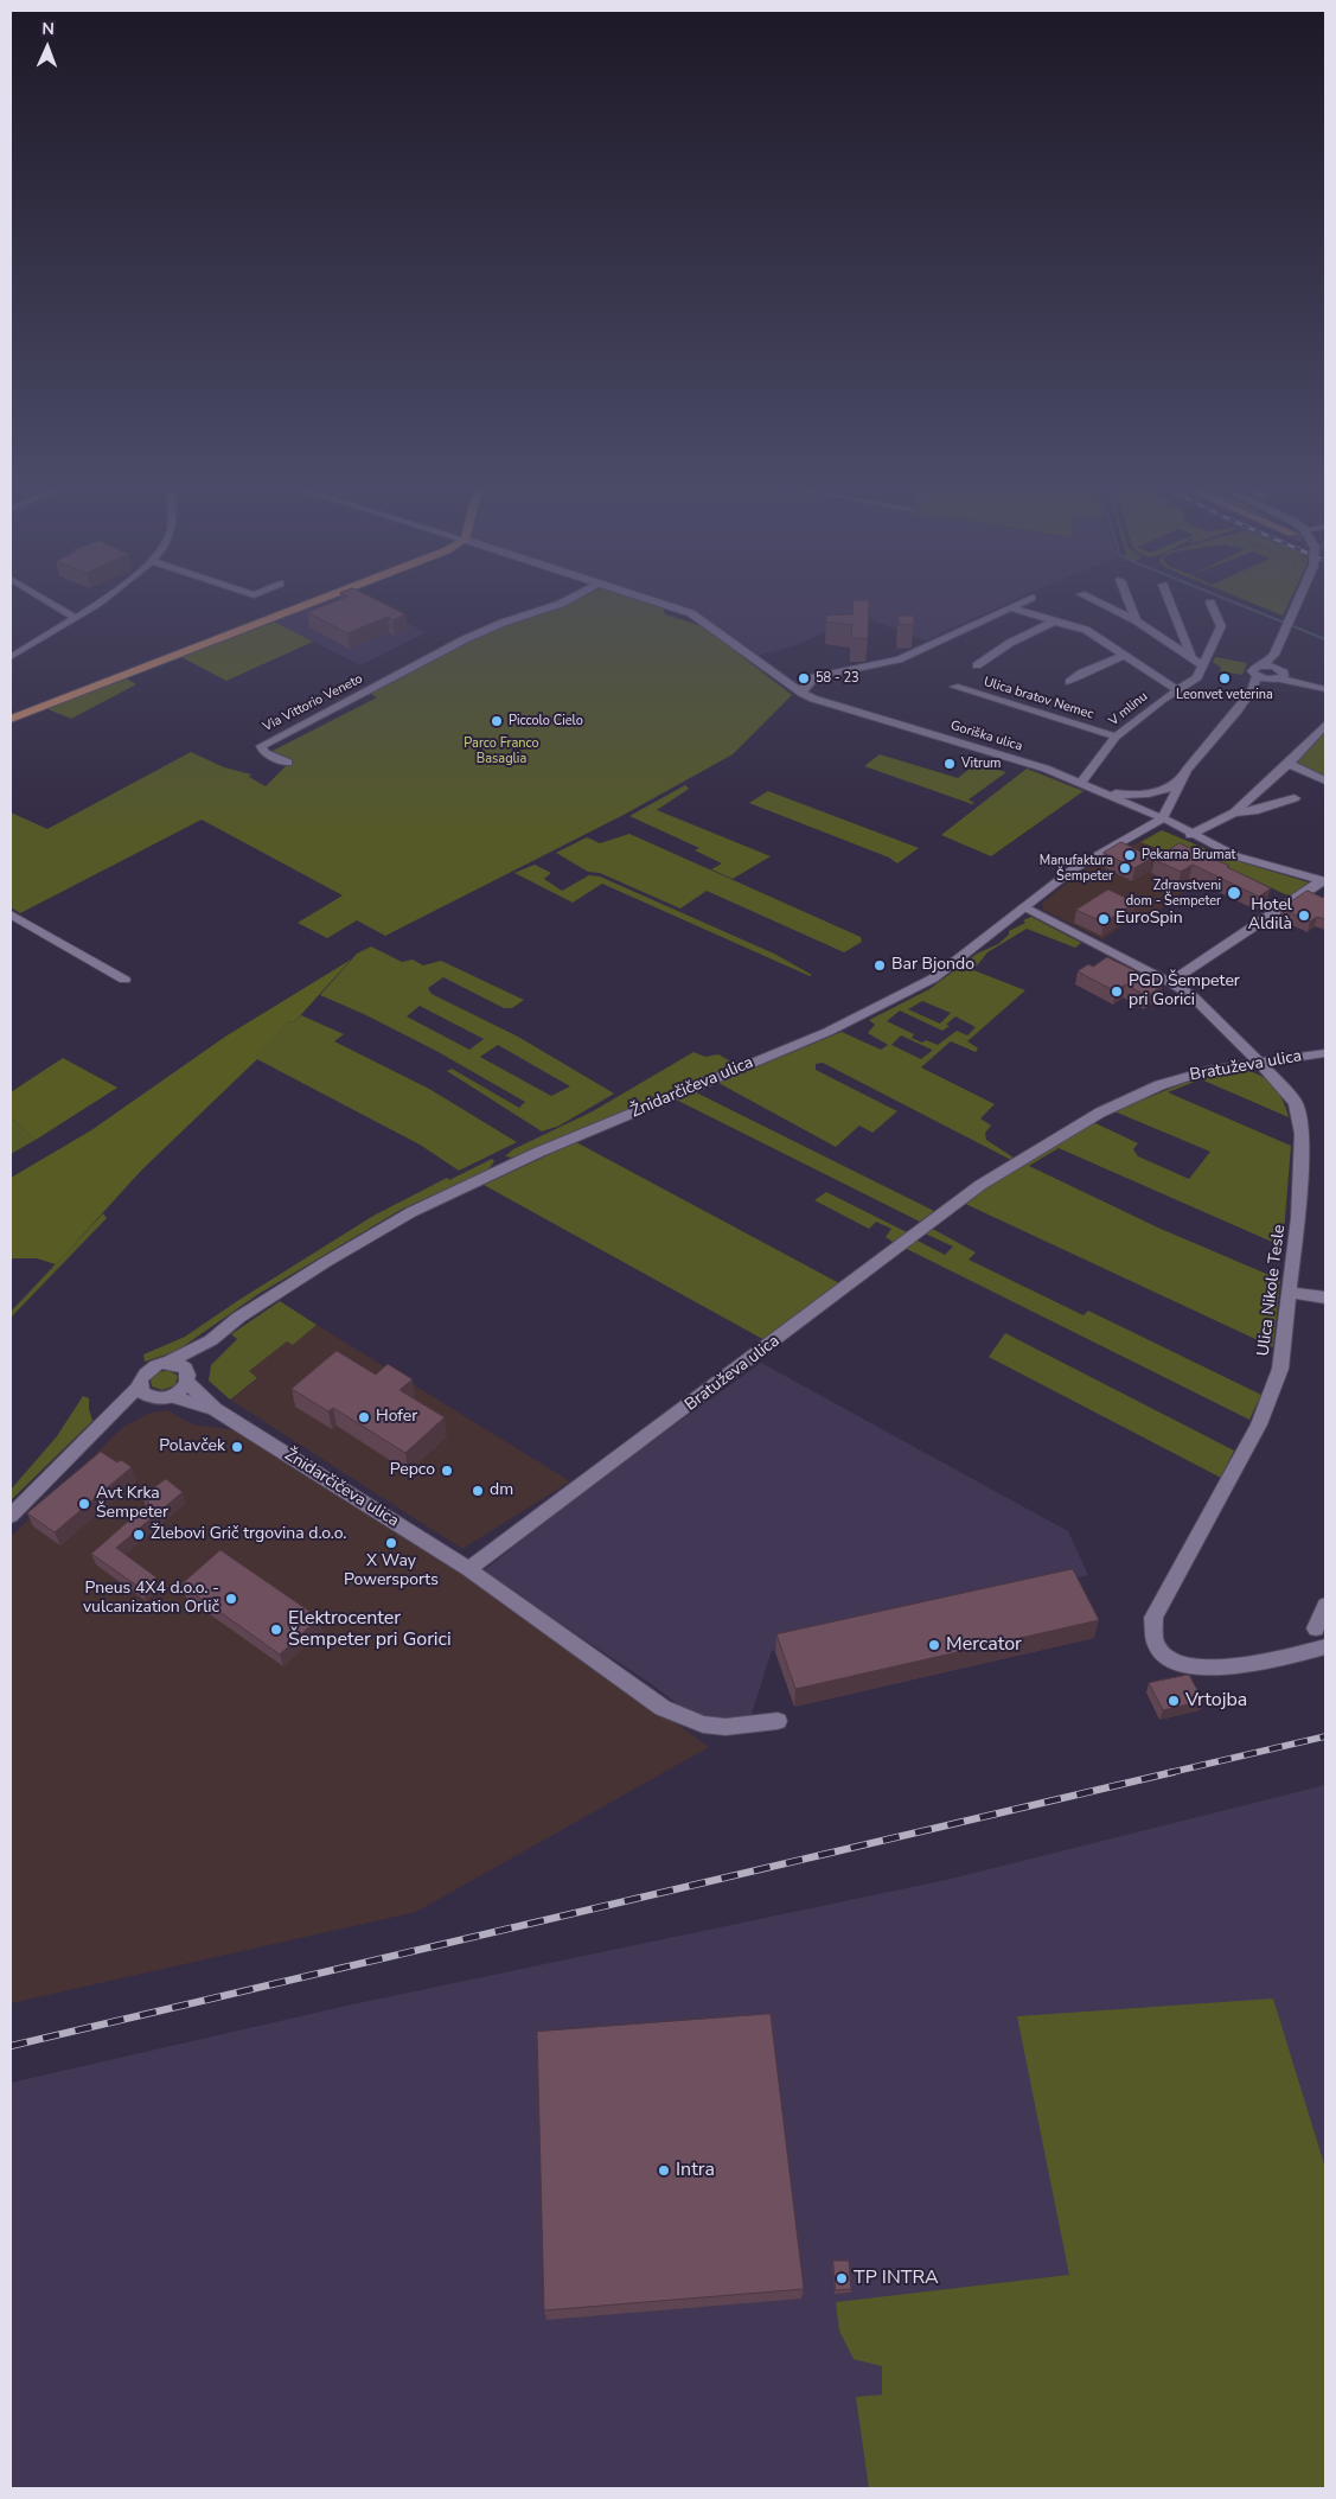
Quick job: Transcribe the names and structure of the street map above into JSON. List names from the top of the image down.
{
  "streets": {
    "street": [
      "Ulica bratov Nemec",
      "Via Vittorio Veneto",
      "V mlinu",
      "Goriška ulica",
      "Bratuževa ulica",
      "Žnidarčičeva ulica",
      "Ulica Nikole Tesle"
    ]
  },
  "crossings": [
    ["Ulica bratov Nemec", "V mlinu"],
    ["V mlinu", "Goriška ulica"],
    ["Goriška ulica", "Žnidarčičeva ulica"],
    ["Bratuževa ulica", "Žnidarčičeva ulica"],
    ["Bratuževa ulica", "Ulica Nikole Tesle"],
    ["Žnidarčičeva ulica", "Ulica Nikole Tesle"]
  ],
  "parks": ["Parco Franco Basaglia"],
  "places": [
    "58 - 23",
    "Leonvet veterina",
    "Piccolo Cielo",
    "Vitrum",
    "Pekarna Brumat",
    "Manufaktura Šempeter",
    "Zdravstveni dom - Šempeter",
    "Hotel Aldilà",
    "EuroSpin",
    "Bar Bjondo",
    "PGD Šempeter pri Gorici",
    "Hofer",
    "Polavček",
    "Pepco",
    "dm",
    "Avt Krka Šempeter",
    "Žlebovi Grič trgovina d.o.o.",
    "X Way Powersports",
    "Pneus 4X4 d.o.o. - vulcanization Orlič",
    "Elektrocenter Šempeter pri Gorici",
    "Mercator",
    "Vrtojba",
    "Intra",
    "TP INTRA"
  ],
  "north": "top"
}
